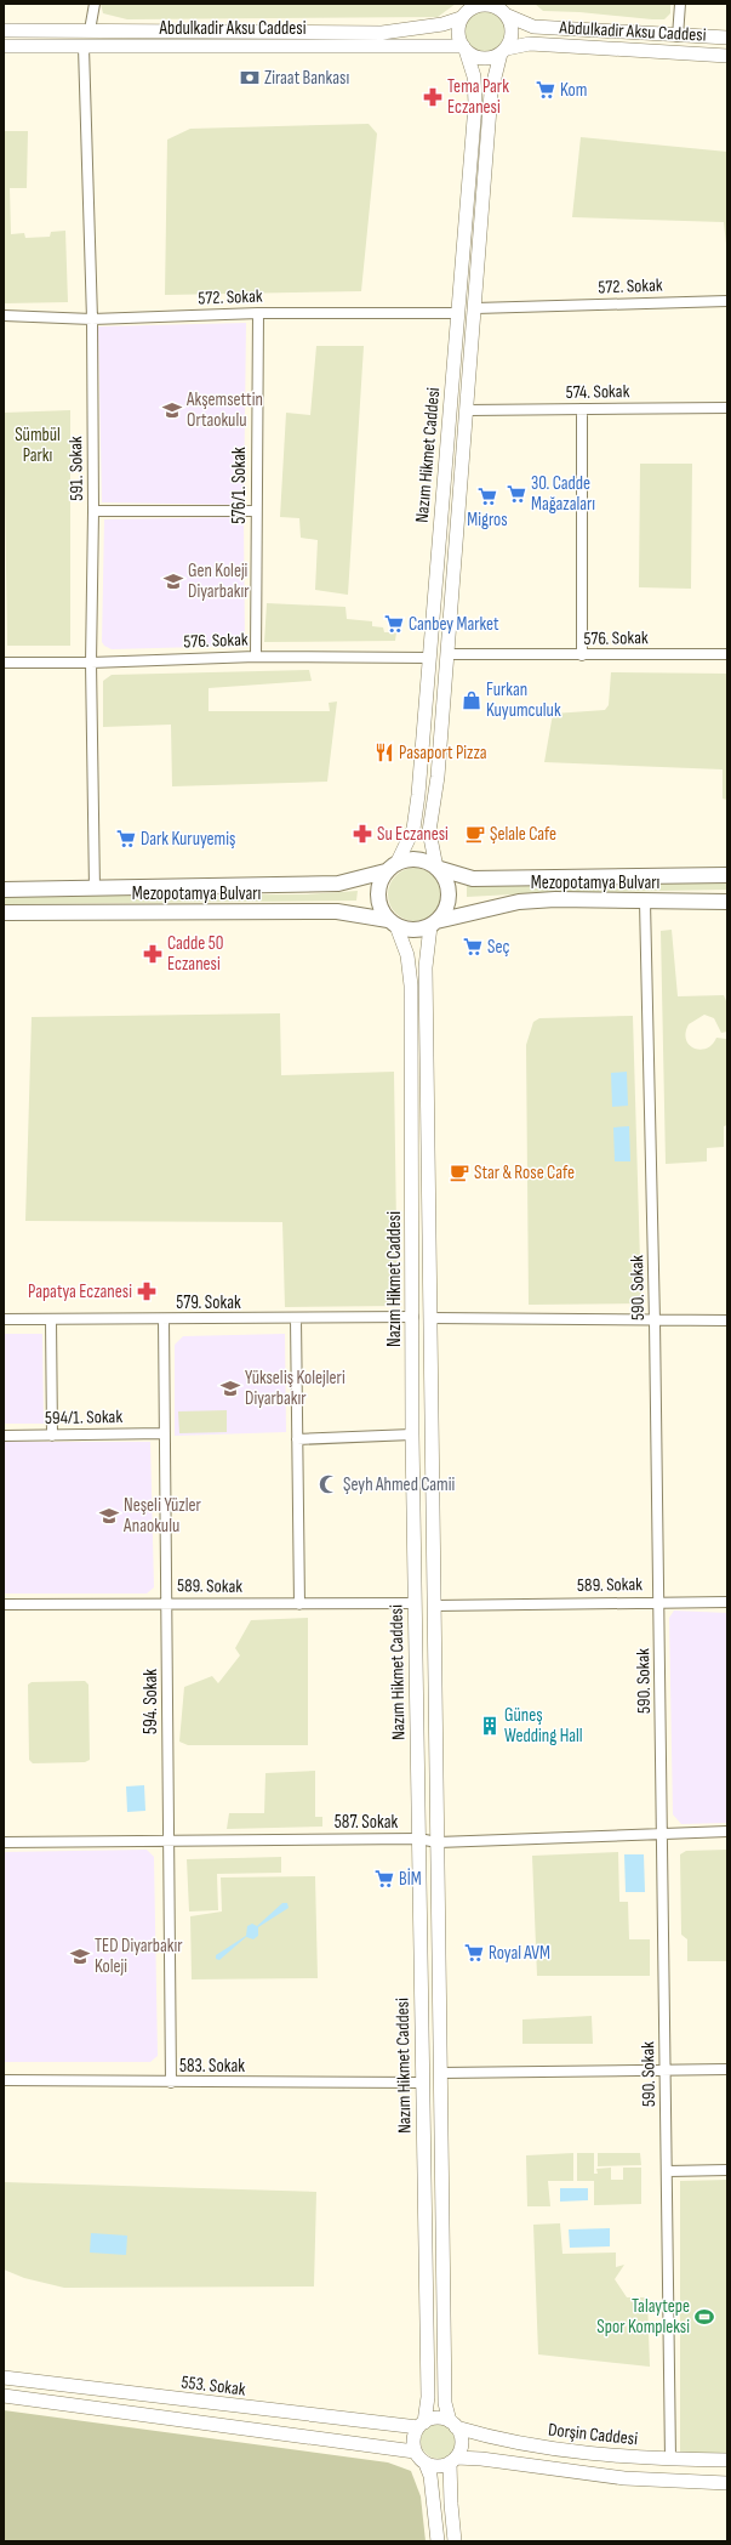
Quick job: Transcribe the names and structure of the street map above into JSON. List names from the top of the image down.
{
  "streets": {
    "main road": [
      "Abdulkadir Aksu Caddesi",
      "Nazım Hikmet Caddesi",
      "Mezopotamya Bulvarı",
      "553. Sokak",
      "Dorşin Caddesi"
    ],
    "street": [
      "572. Sokak",
      "574. Sokak",
      "591. Sokak",
      "576/1. Sokak",
      "576. Sokak",
      "590. Sokak",
      "579. Sokak",
      "594/1. Sokak",
      "589. Sokak",
      "594. Sokak",
      "587. Sokak",
      "583. Sokak"
    ]
  },
  "crossings": [
    ["Abdulkadir Aksu Caddesi", "Nazım Hikmet Caddesi"],
    ["Abdulkadir Aksu Caddesi", "591. Sokak"],
    ["572. Sokak", "Nazım Hikmet Caddesi"],
    ["572. Sokak", "591. Sokak"],
    ["572. Sokak", "576/1. Sokak"],
    ["574. Sokak", "Nazım Hikmet Caddesi"],
    ["Nazım Hikmet Caddesi", "576. Sokak"],
    ["Nazım Hikmet Caddesi", "Mezopotamya Bulvarı"],
    ["Nazım Hikmet Caddesi", "579. Sokak"],
    ["Nazım Hikmet Caddesi", "589. Sokak"],
    ["Nazım Hikmet Caddesi", "587. Sokak"],
    ["Nazım Hikmet Caddesi", "583. Sokak"],
    ["Nazım Hikmet Caddesi", "553. Sokak"],
    ["Nazım Hikmet Caddesi", "Dorşin Caddesi"],
    ["591. Sokak", "576. Sokak"],
    ["591. Sokak", "Mezopotamya Bulvarı"],
    ["576/1. Sokak", "576. Sokak"],
    ["Mezopotamya Bulvarı", "590. Sokak"],
    ["590. Sokak", "589. Sokak"],
    ["590. Sokak", "587. Sokak"],
    ["590. Sokak", "Dorşin Caddesi"],
    ["579. Sokak", "594. Sokak"],
    ["594/1. Sokak", "594. Sokak"],
    ["589. Sokak", "594. Sokak"],
    ["594. Sokak", "587. Sokak"],
    ["594. Sokak", "583. Sokak"],
    ["553. Sokak", "Dorşin Caddesi"]
  ],
  "parks": ["Sümbül Parkı"],
  "places": {
    "bank": ["Ziraat Bankası"],
    "supermarket": [
      "Kom",
      "30. Cadde Mağazaları",
      "Migros",
      "Canbey Market",
      "Dark Kuruyemiş",
      "Seç",
      "BİM",
      "Royal AVM"
    ],
    "pharmacy": [
      "Tema Park Eczanesi",
      "Su Eczanesi",
      "Cadde 50 Eczanesi",
      "Papatya Eczanesi"
    ],
    "school or university": [
      "Akşemsettin Ortaokulu",
      "Gen Koleji Diyarbakır",
      "Yükseliş Kolejleri Diyarbakır",
      "Neşeli Yüzler Anaokulu",
      "TED Diyarbakır Koleji"
    ],
    "shop": ["Furkan Kuyumculuk"],
    "restaurant": ["Pasaport Pizza"],
    "cafe": ["Şelale Cafe", "Star & Rose Cafe"],
    "mosque": ["Şeyh Ahmed Camii"],
    "building": ["Güneş Wedding Hall"],
    "sports": ["Talaytepe Spor Kompleksi"]
  }
}
